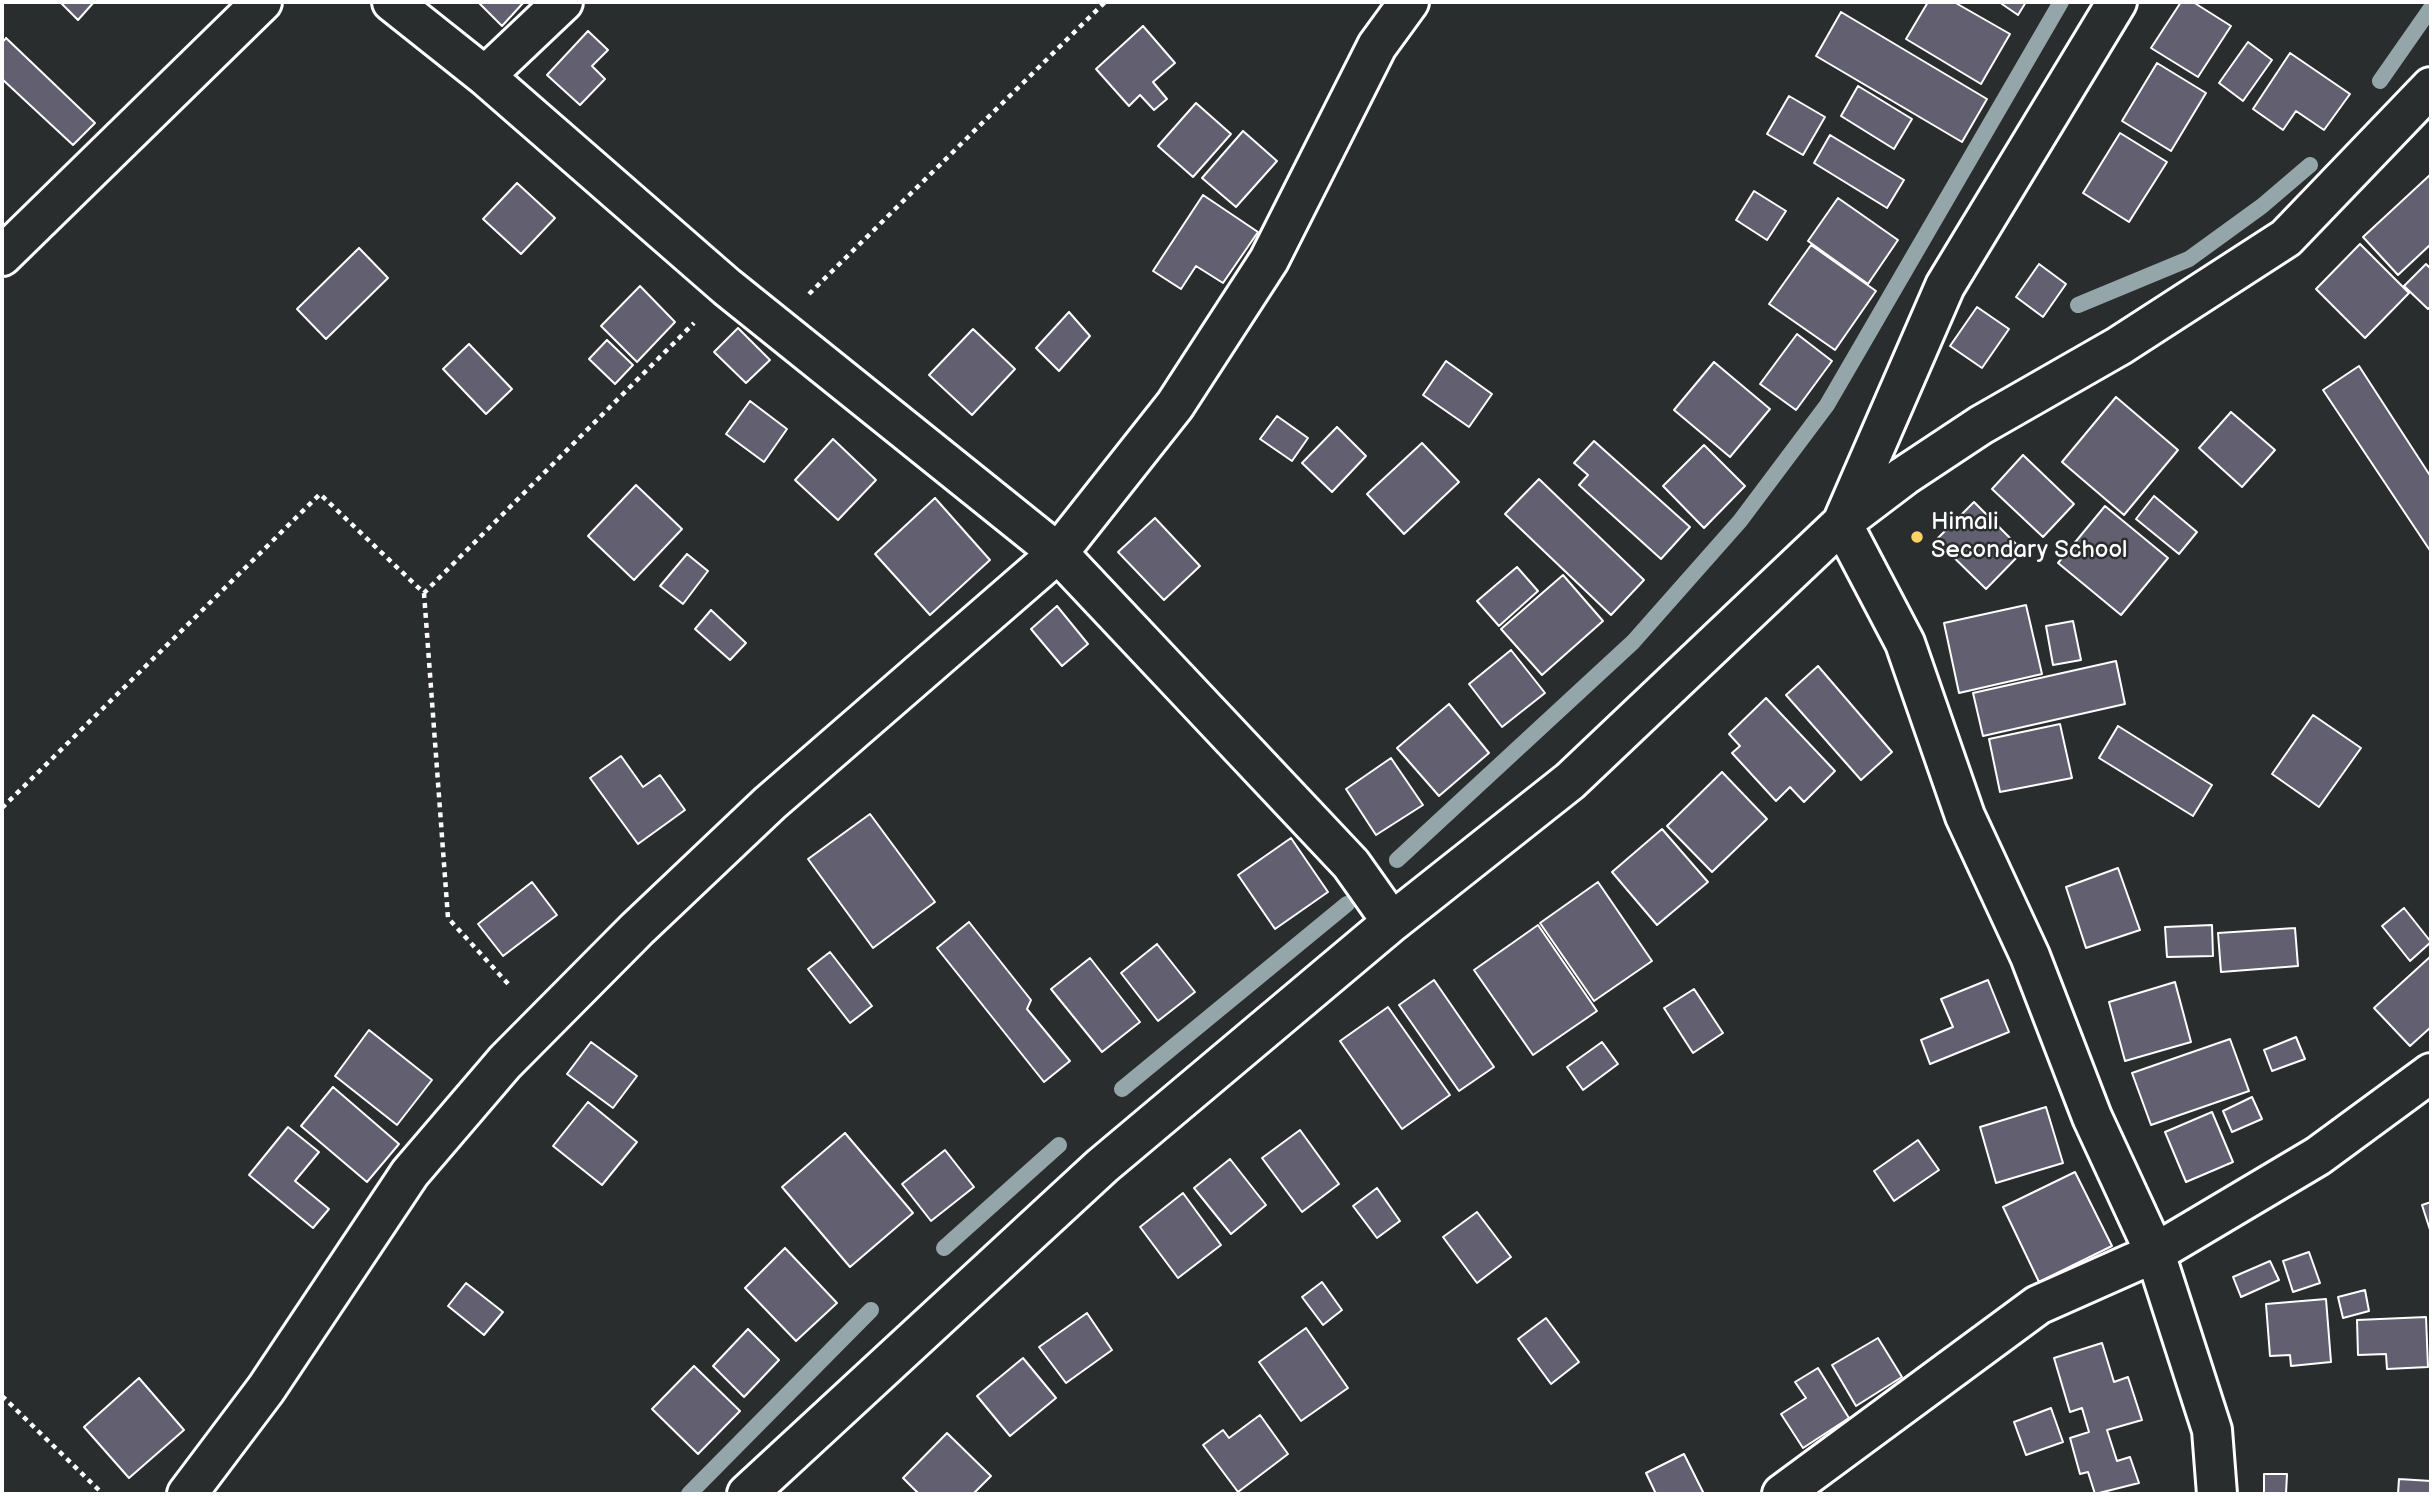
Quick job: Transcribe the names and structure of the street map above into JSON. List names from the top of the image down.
{
  "places": ["Himali Secondary School"]
}
